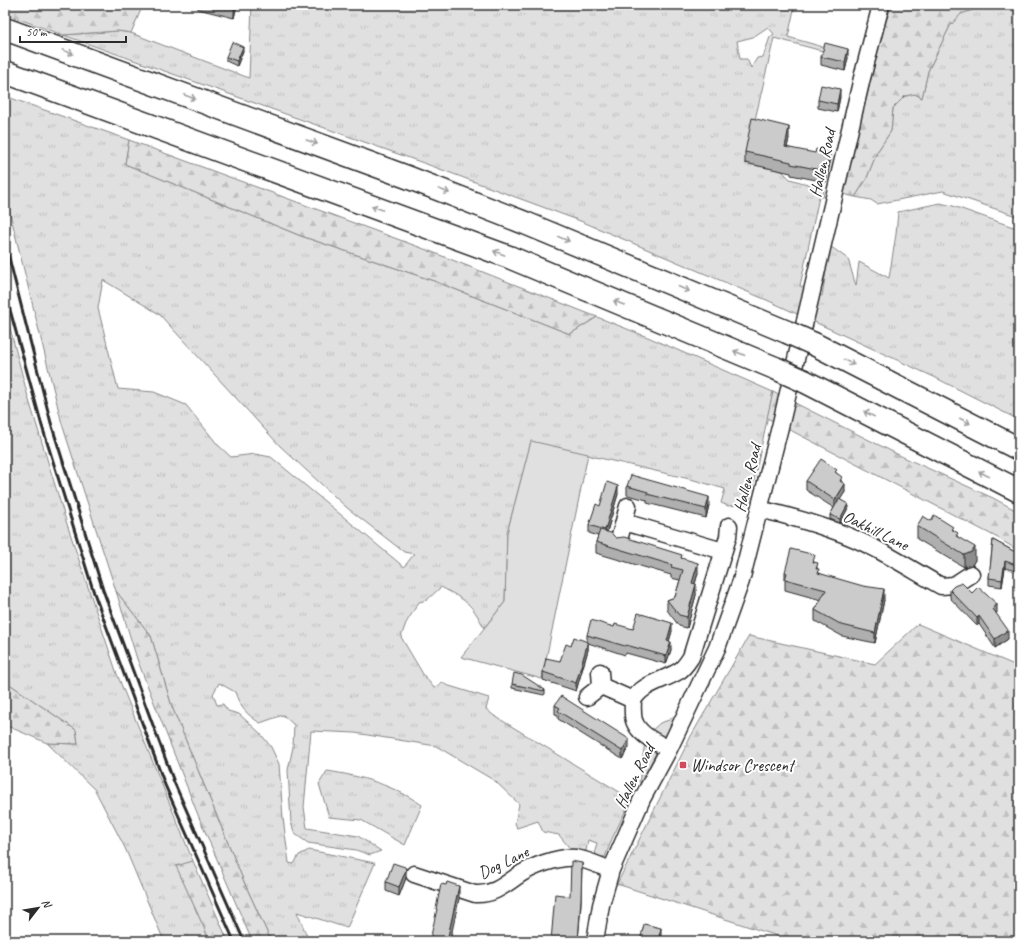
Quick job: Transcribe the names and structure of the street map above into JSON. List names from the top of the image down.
{
  "streets": {
    "street": ["Hallen Road", "Oakhill Lane", "Dog Lane"]
  },
  "crossings": [
    ["Hallen Road", "Oakhill Lane"],
    ["Hallen Road", "Dog Lane"]
  ],
  "places": {
    "transit": ["Windsor Crescent"]
  },
  "scale_bar": "50 m",
  "north": "top right"
}
